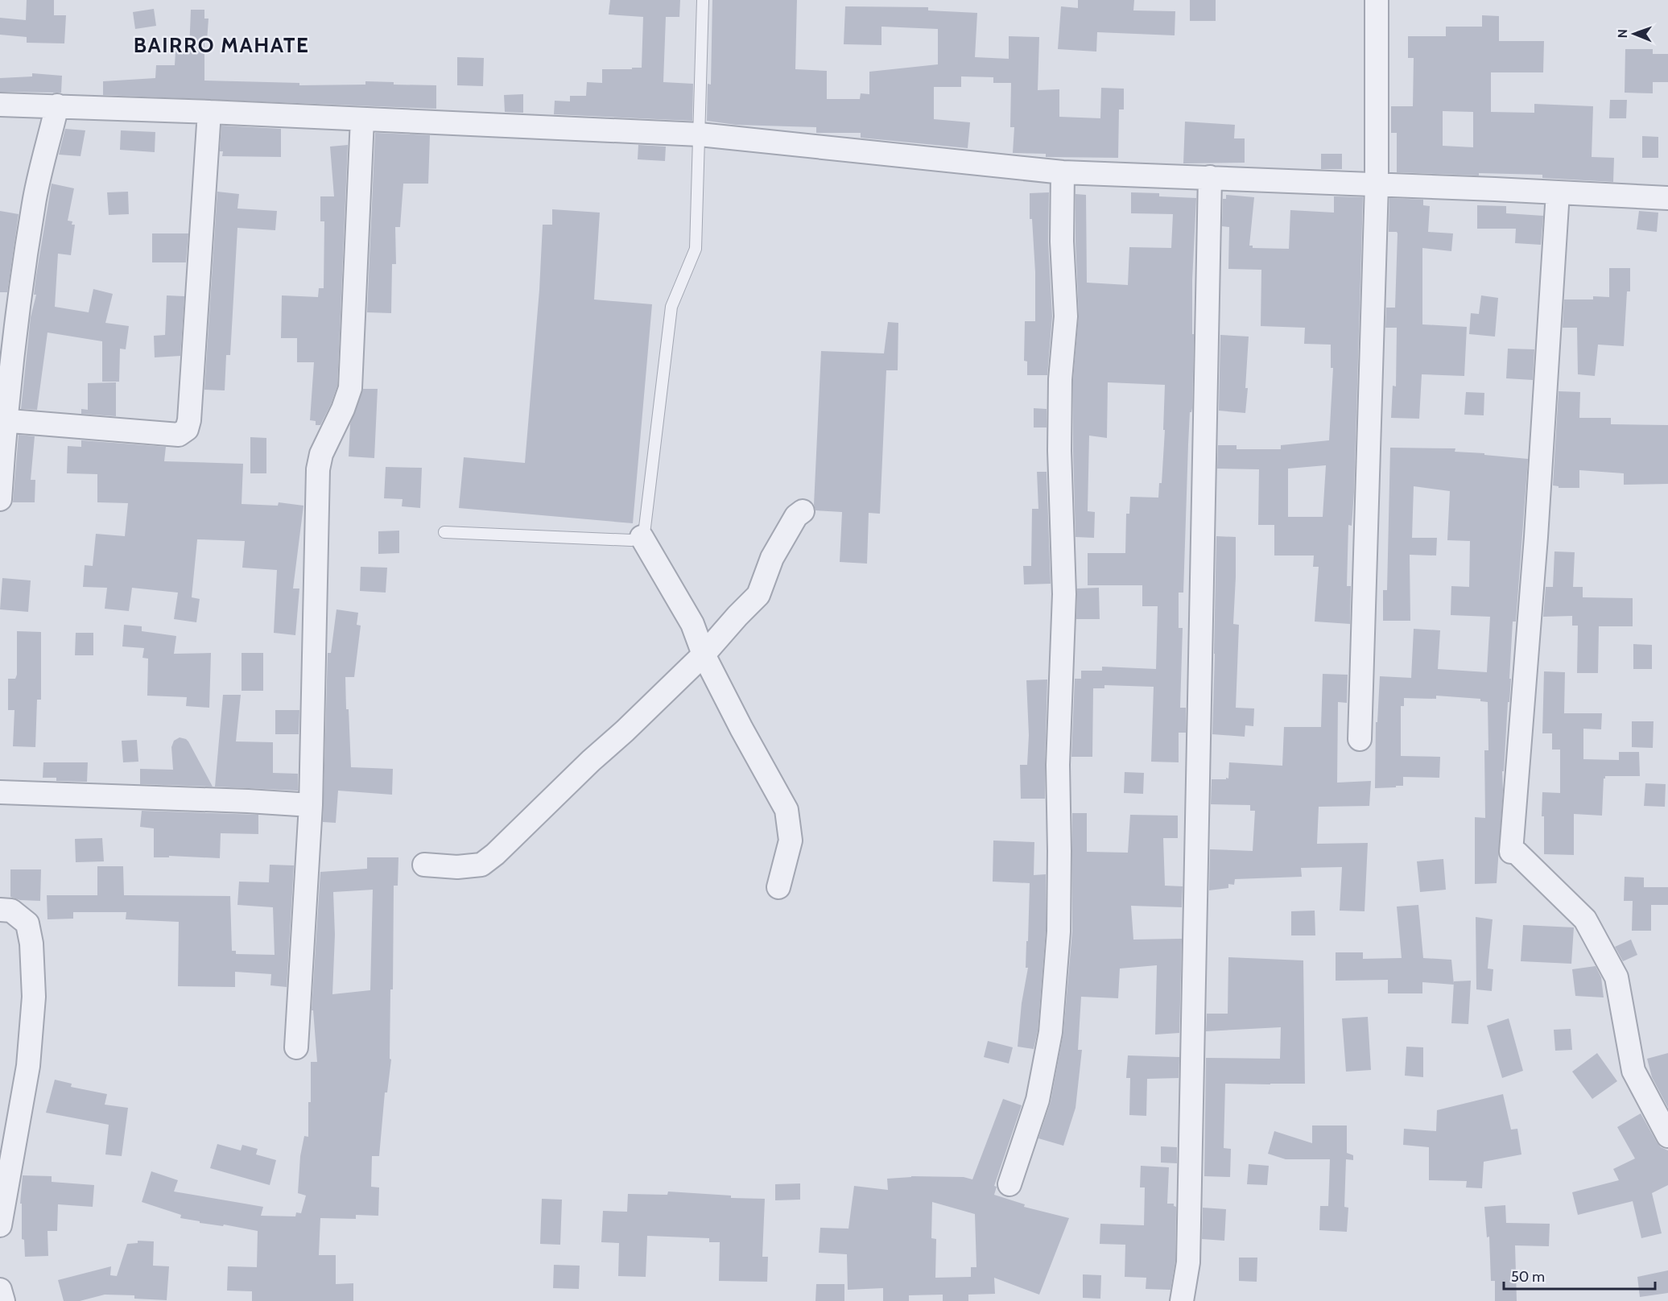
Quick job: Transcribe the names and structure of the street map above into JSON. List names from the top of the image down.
{
  "districts": ["BAIRRO MAHATE"],
  "scale_bar": "50 m",
  "north": "left"
}
